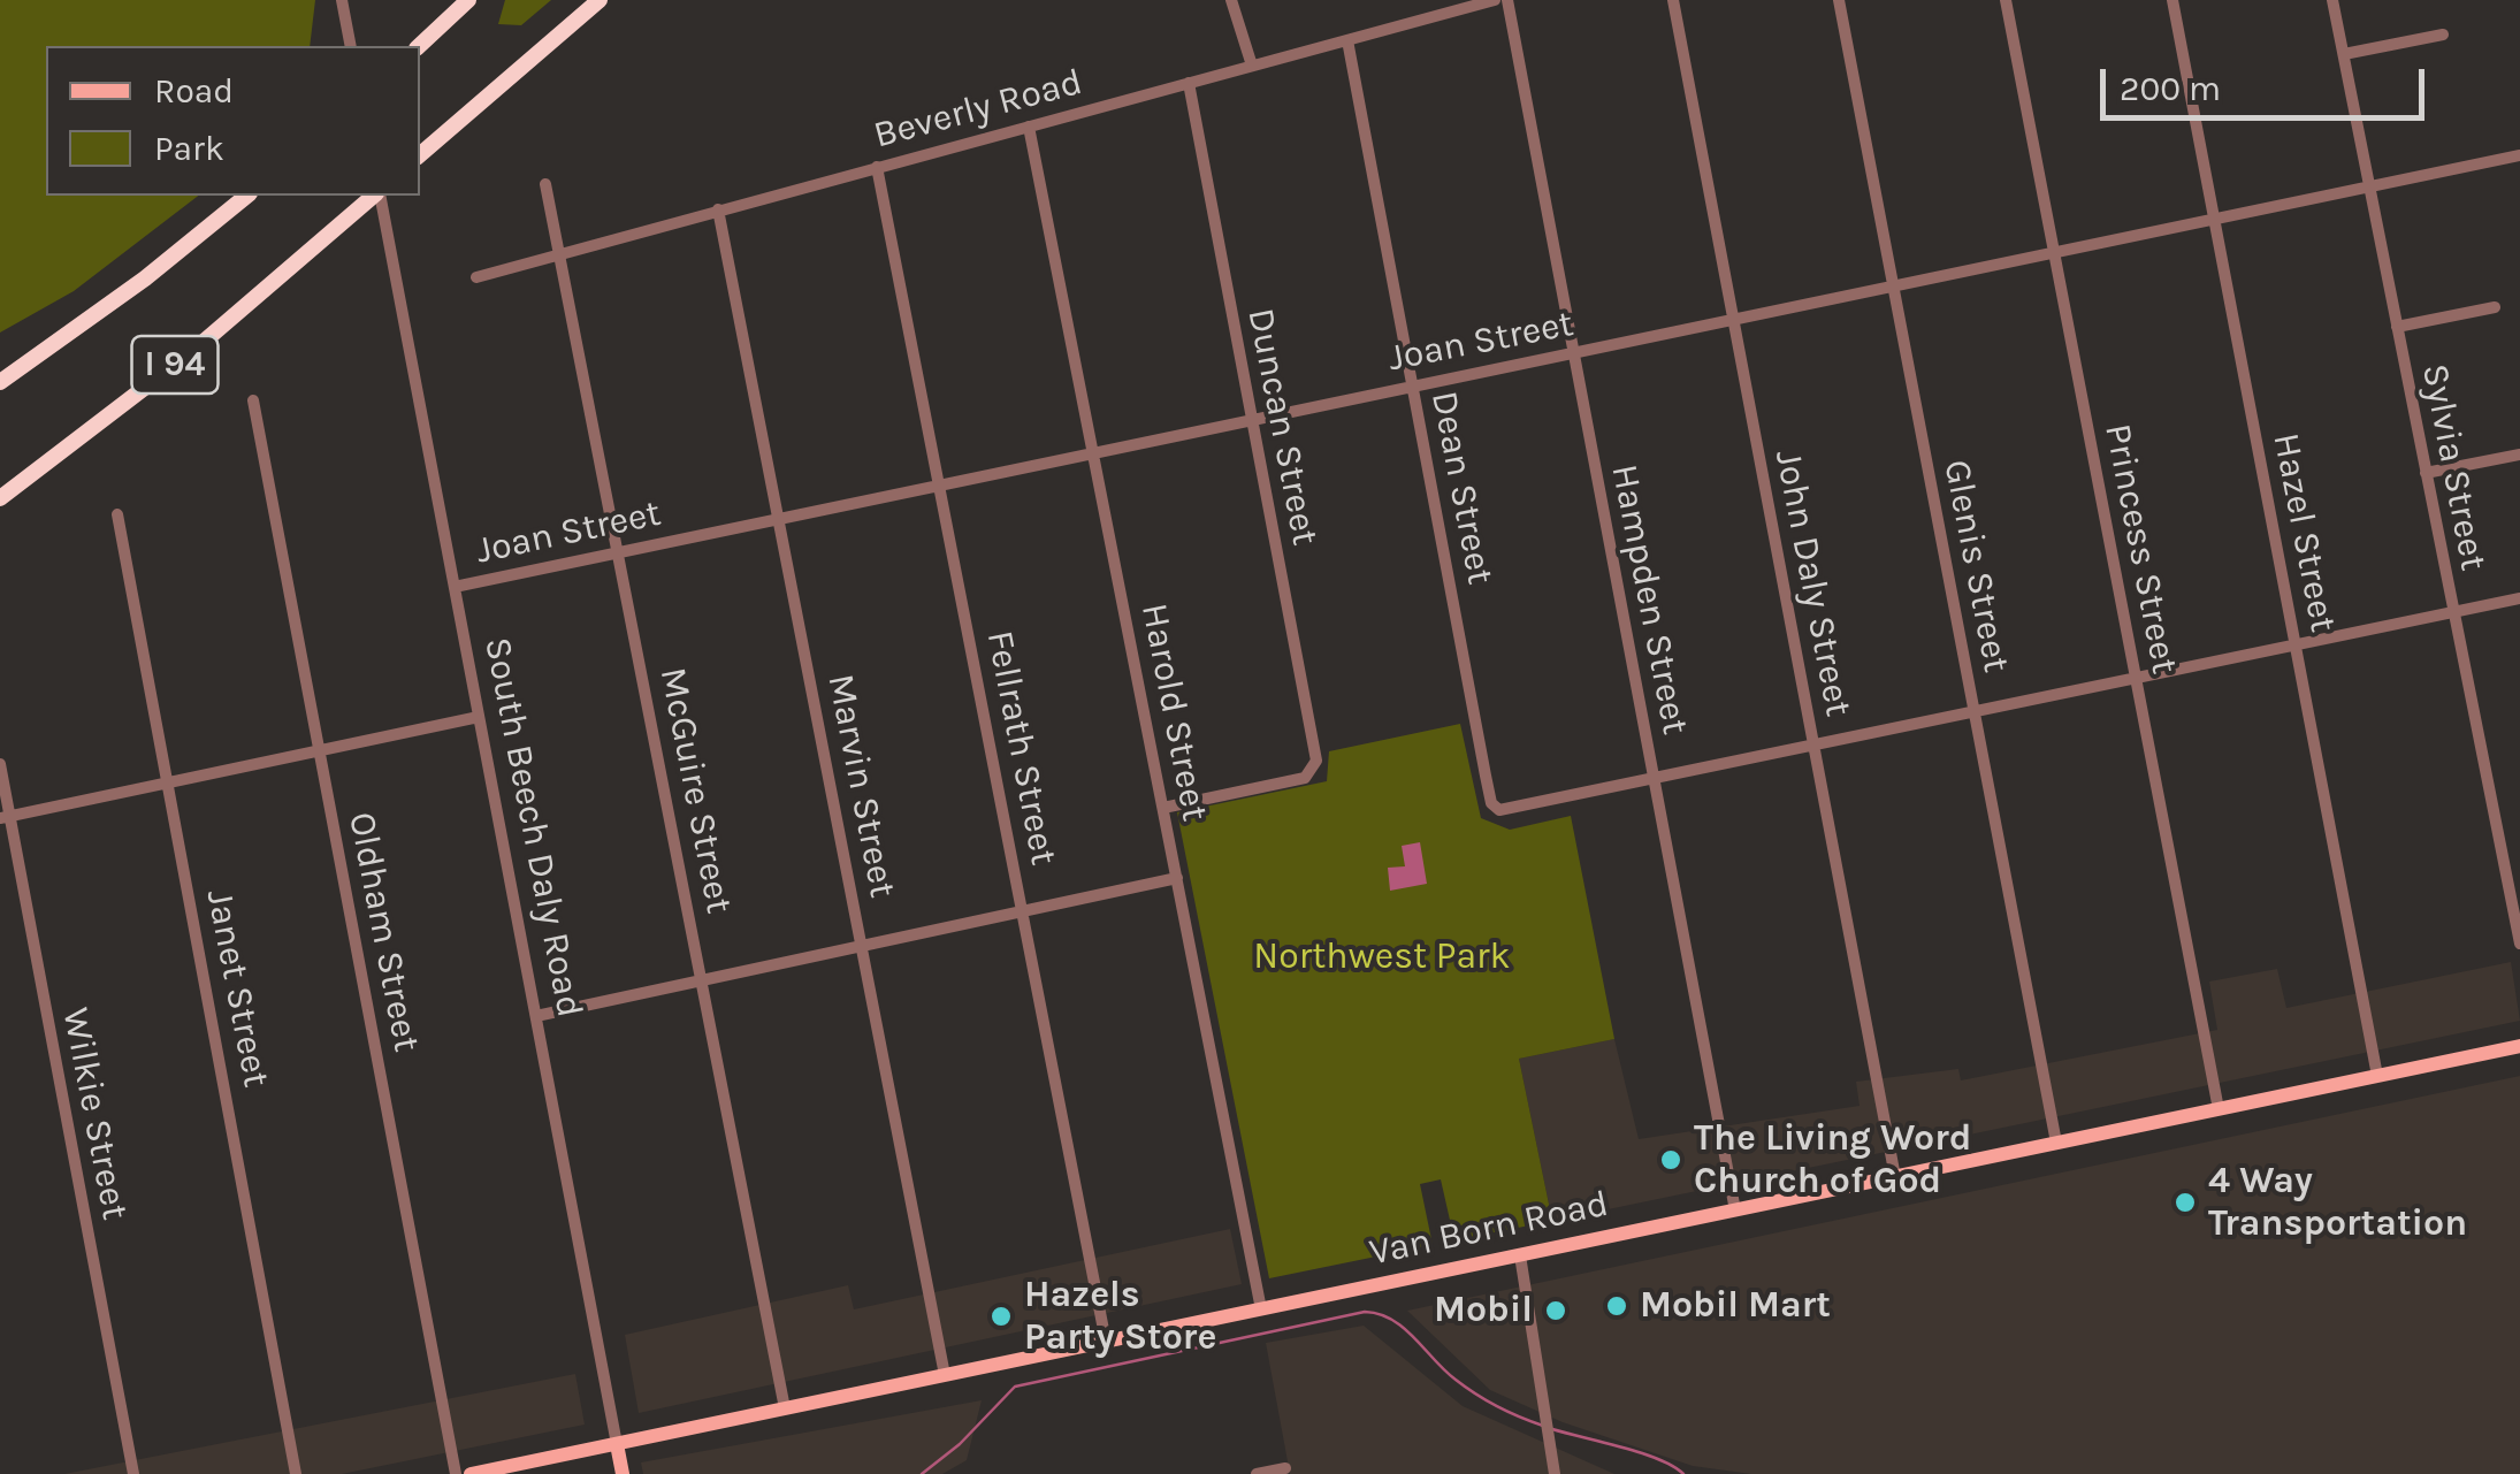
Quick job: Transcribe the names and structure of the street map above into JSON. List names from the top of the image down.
{
  "streets": {
    "highway": ["I 94"],
    "main road": ["South Beech Daly Road", "Van Born Road"],
    "street": [
      "Beverly Road",
      "Joan Street",
      "Duncan Street",
      "Sylvia Street",
      "Dean Street",
      "Hazel Street",
      "Princess Street",
      "Glenis Street",
      "John Daly Street",
      "Hampden Street",
      "Harold Street",
      "Fellrath Street",
      "Marvin Street",
      "McGuire Street",
      "Oldham Street",
      "Janet Street",
      "Wilkie Street"
    ]
  },
  "crossings": [
    ["Beverly Road", "Duncan Street"],
    ["Beverly Road", "Dean Street"],
    ["Beverly Road", "Harold Street"],
    ["Beverly Road", "Fellrath Street"],
    ["Beverly Road", "Marvin Street"],
    ["Beverly Road", "McGuire Street"],
    ["Joan Street", "Duncan Street"],
    ["Joan Street", "Sylvia Street"],
    ["Joan Street", "Dean Street"],
    ["Joan Street", "Hazel Street"],
    ["Joan Street", "Princess Street"],
    ["Joan Street", "Glenis Street"],
    ["Joan Street", "John Daly Street"],
    ["Joan Street", "Hampden Street"],
    ["Joan Street", "Harold Street"],
    ["Joan Street", "Fellrath Street"],
    ["Joan Street", "Marvin Street"],
    ["Joan Street", "McGuire Street"],
    ["Joan Street", "South Beech Daly Road"],
    ["Duncan Street", "Harold Street"],
    ["Dean Street", "Hampden Street"],
    ["Hazel Street", "Van Born Road"],
    ["Princess Street", "Van Born Road"],
    ["Glenis Street", "Van Born Road"],
    ["John Daly Street", "Van Born Road"],
    ["Hampden Street", "Van Born Road"],
    ["Harold Street", "Van Born Road"],
    ["Fellrath Street", "Van Born Road"],
    ["Marvin Street", "Van Born Road"],
    ["McGuire Street", "Van Born Road"],
    ["South Beech Daly Road", "Van Born Road"]
  ],
  "parks": ["Northwest Park"],
  "places": [
    "The Living Word Church of God",
    "4 Way Transportation",
    "Mobil Mart",
    "Mobil",
    "Hazels Party Store"
  ],
  "legend": ["Road", "Park"],
  "scale_bar": "200 m"
}
